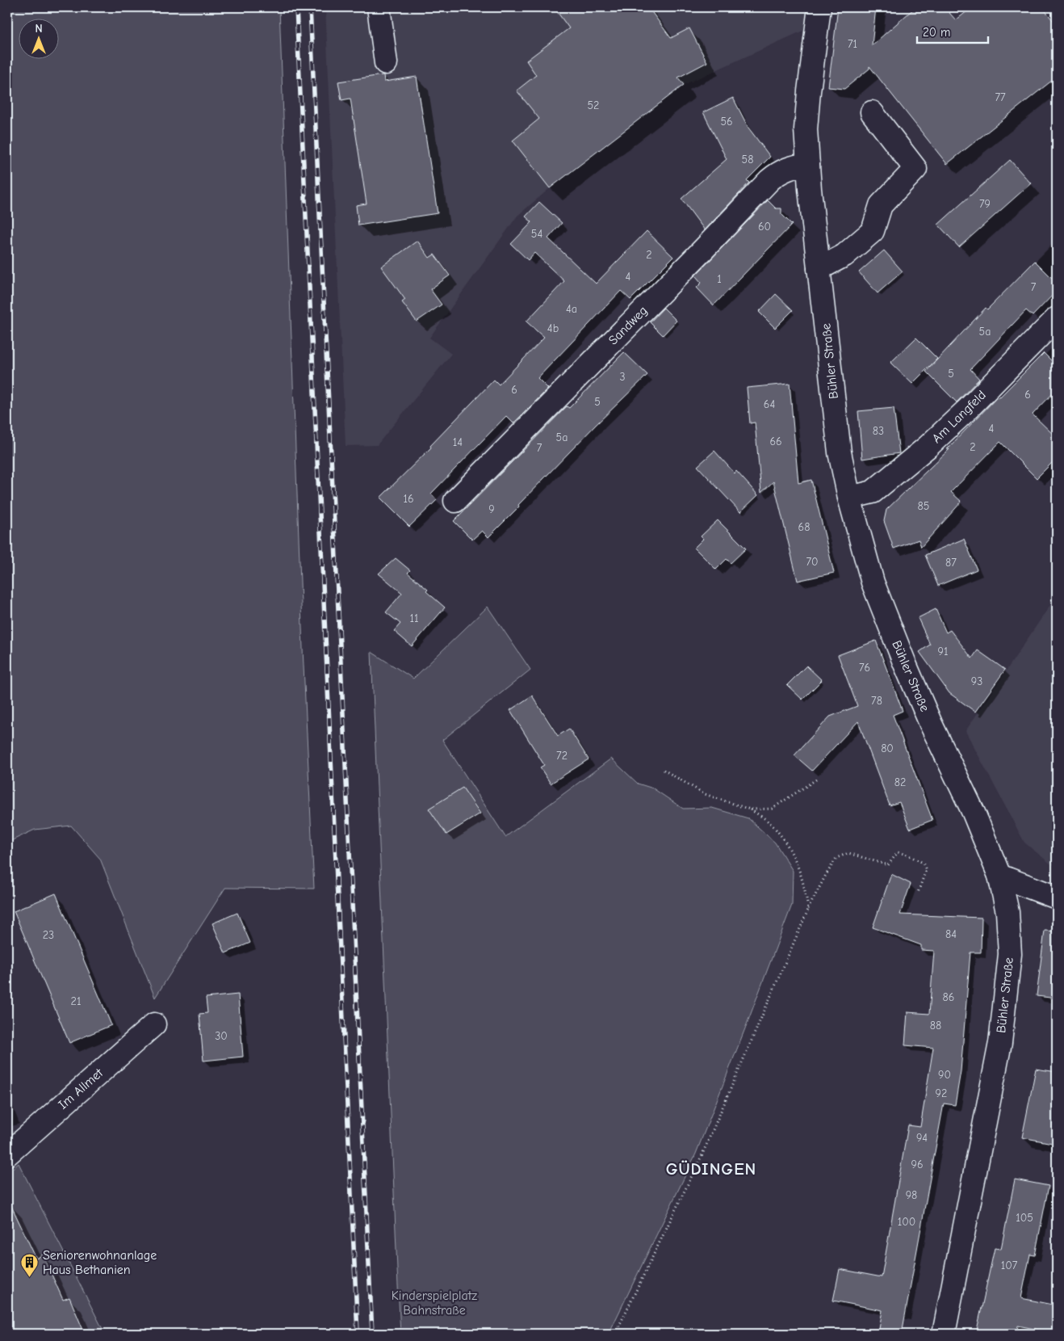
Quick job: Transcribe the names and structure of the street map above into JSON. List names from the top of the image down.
{
  "streets": {
    "main road": [
      "Sandweg",
      "Bühler Straße",
      "Am Langfeld",
      "Im Allmet"
    ]
  },
  "crossings": [
    ["Sandweg", "Bühler Straße"],
    ["Bühler Straße", "Am Langfeld"]
  ],
  "districts": ["GÜDINGEN"],
  "parks": ["Kinderspielplatz Bahnstraße"],
  "places": {
    "building": ["Seniorenwohnanlage Haus Bethanien"]
  },
  "house_numbers": [
    "71",
    "77",
    "52",
    "56",
    "58",
    "79",
    "60",
    "54",
    "2",
    "4",
    "1",
    "7",
    "4a",
    "4b",
    "5a",
    "5",
    "3",
    "6",
    "6",
    "5",
    "64",
    "4",
    "83",
    "5a",
    "66",
    "14",
    "2",
    "7",
    "16",
    "85",
    "9",
    "68",
    "70",
    "87",
    "11",
    "91",
    "76",
    "93",
    "78",
    "80",
    "72",
    "82",
    "84",
    "23",
    "86",
    "21",
    "88",
    "30",
    "90",
    "92",
    "94",
    "96",
    "98",
    "105",
    "100",
    "107"
  ],
  "scale_bar": "20 m",
  "north": "top"
}
